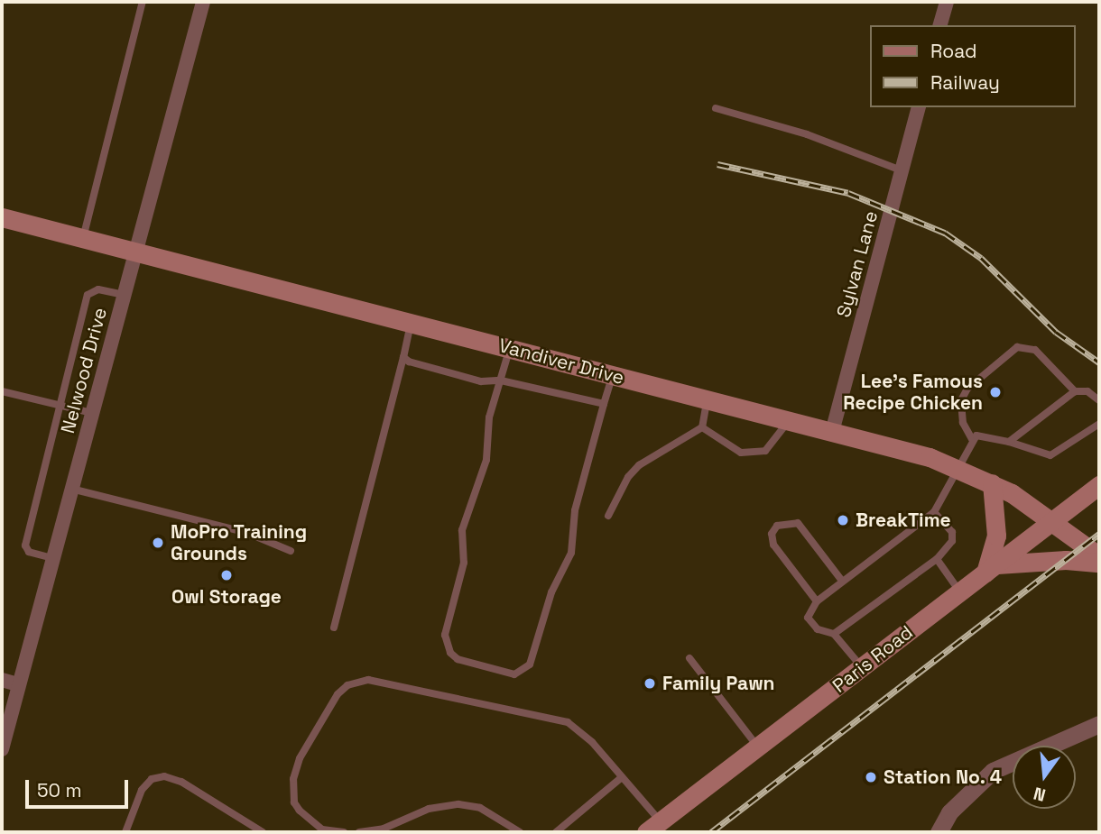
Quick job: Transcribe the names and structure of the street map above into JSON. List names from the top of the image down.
{
  "streets": {
    "main road": ["Vandiver Drive", "Paris Road"],
    "street": ["Sylvan Lane", "Nelwood Drive"]
  },
  "crossings": [
    ["Sylvan Lane", "Vandiver Drive"],
    ["Vandiver Drive", "Nelwood Drive"],
    ["Vandiver Drive", "Paris Road"]
  ],
  "places": [
    "Lee's Famous Recipe Chicken",
    "BreakTime",
    "MoPro Training Grounds",
    "Owl Storage",
    "Family Pawn",
    "Station No. 4"
  ],
  "legend": ["Road", "Railway"],
  "scale_bar": "50 m",
  "north": "bottom"
}
